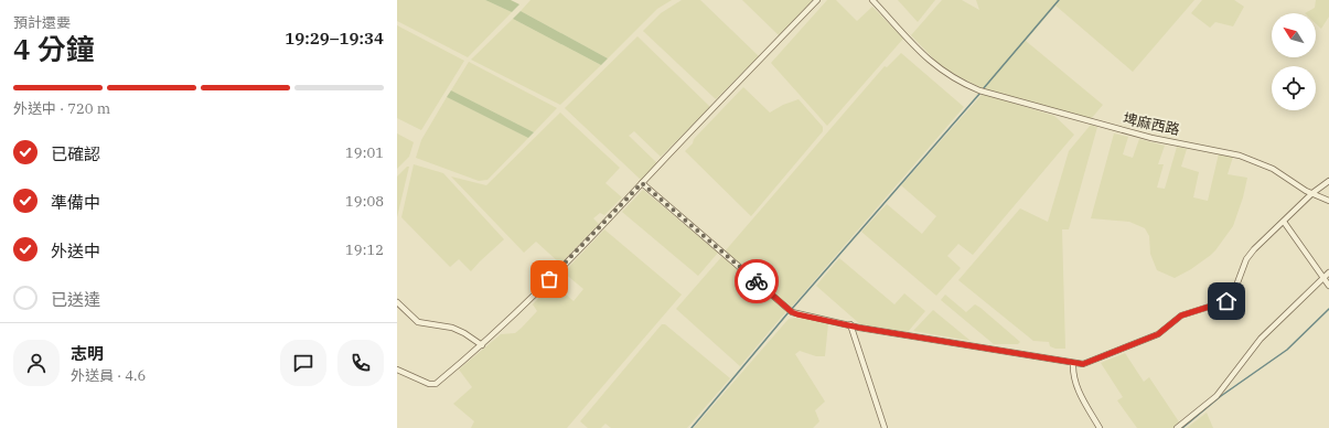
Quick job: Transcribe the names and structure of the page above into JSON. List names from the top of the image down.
{
  "streets": {
    "street": ["埤麻西路"]
  },
  "north": "top left",
  "page": {
    "heading": ["4 分鐘", "預計還要", "19:29–19:34"],
    "panel": ["志明", "外送員 · 4.6"],
    "bar": "外送中 · 720 m",
    "list": [
      ["已確認", "19:01"],
      ["準備中", "19:08"],
      ["外送中", "19:12"],
      "已送達"
    ]
  }
}
